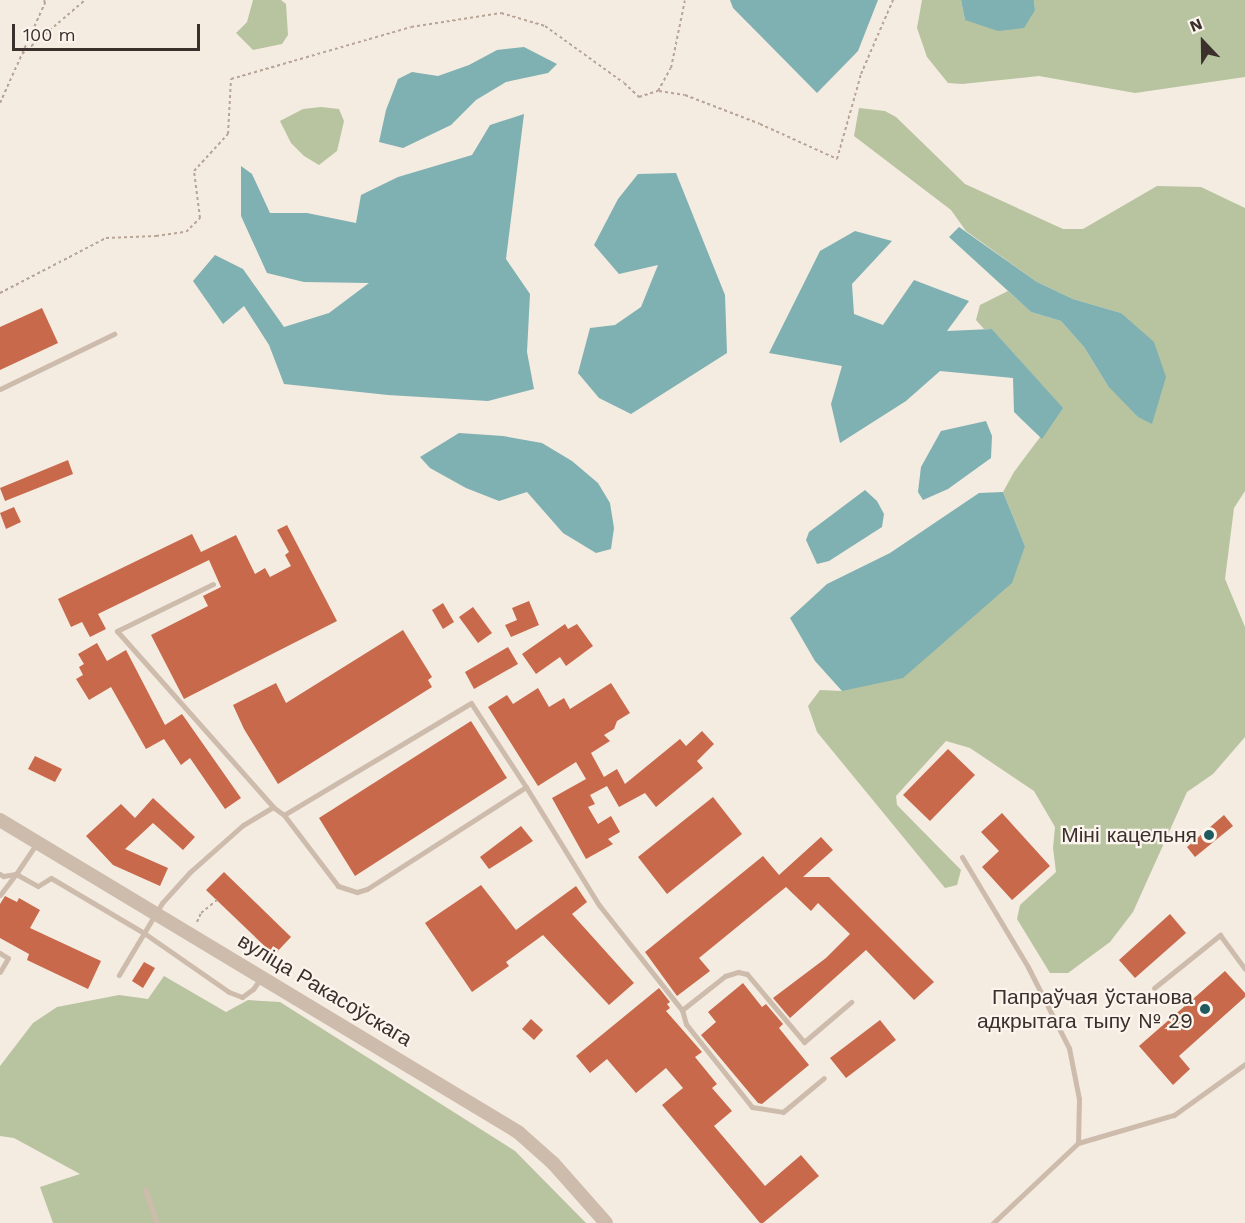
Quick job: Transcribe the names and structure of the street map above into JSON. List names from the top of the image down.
{
  "streets": {
    "street": ["вуліца Ракасоўскага"]
  },
  "places": ["Міні кацельня", "Папраўчая ўстанова адкрытага тыпу № 29"],
  "scale_bar": "100 m",
  "north": "top"
}
